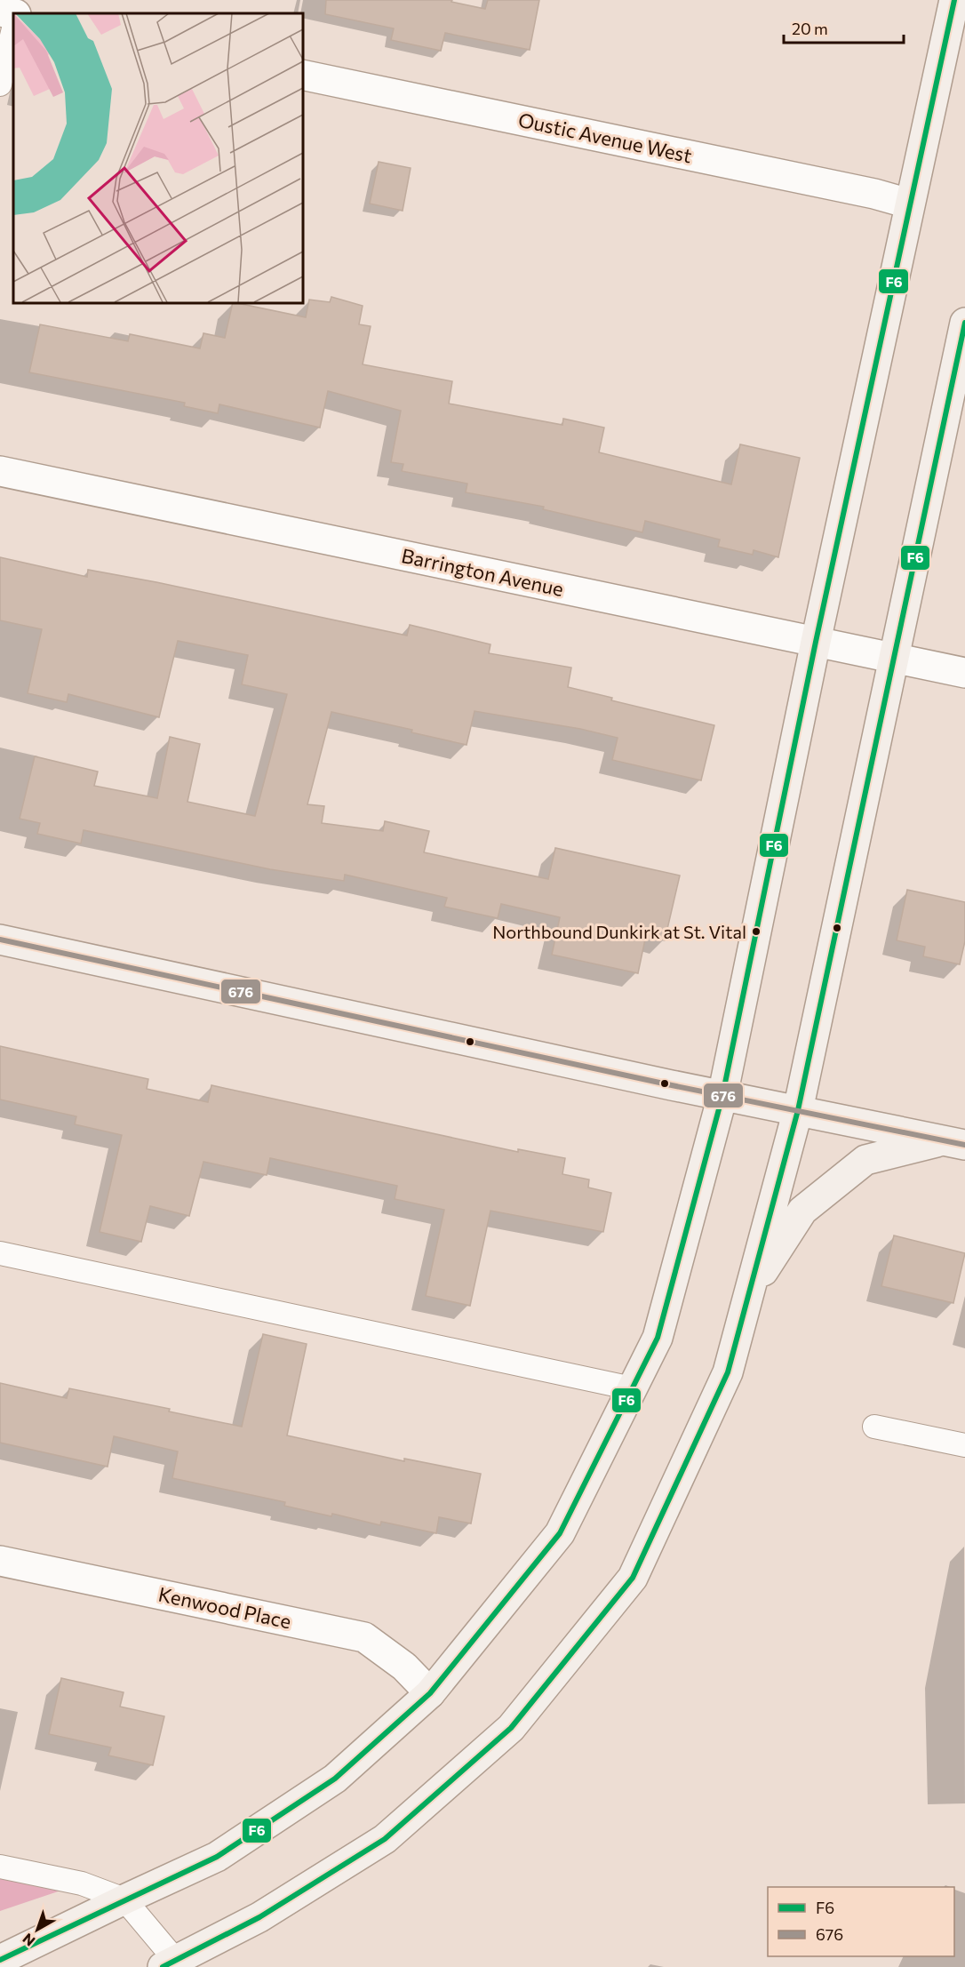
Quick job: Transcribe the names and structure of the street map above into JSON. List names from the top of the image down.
{
  "streets": {
    "street": ["Oustic Avenue West", "Barrington Avenue", "Kenwood Place"]
  },
  "places": ["Northbound Dunkirk at St. Vital"],
  "lines": ["transit line F6", "transit line 676"],
  "legend": ["F6", "676"],
  "scale_bar": "20 m",
  "north": "bottom left"
}
